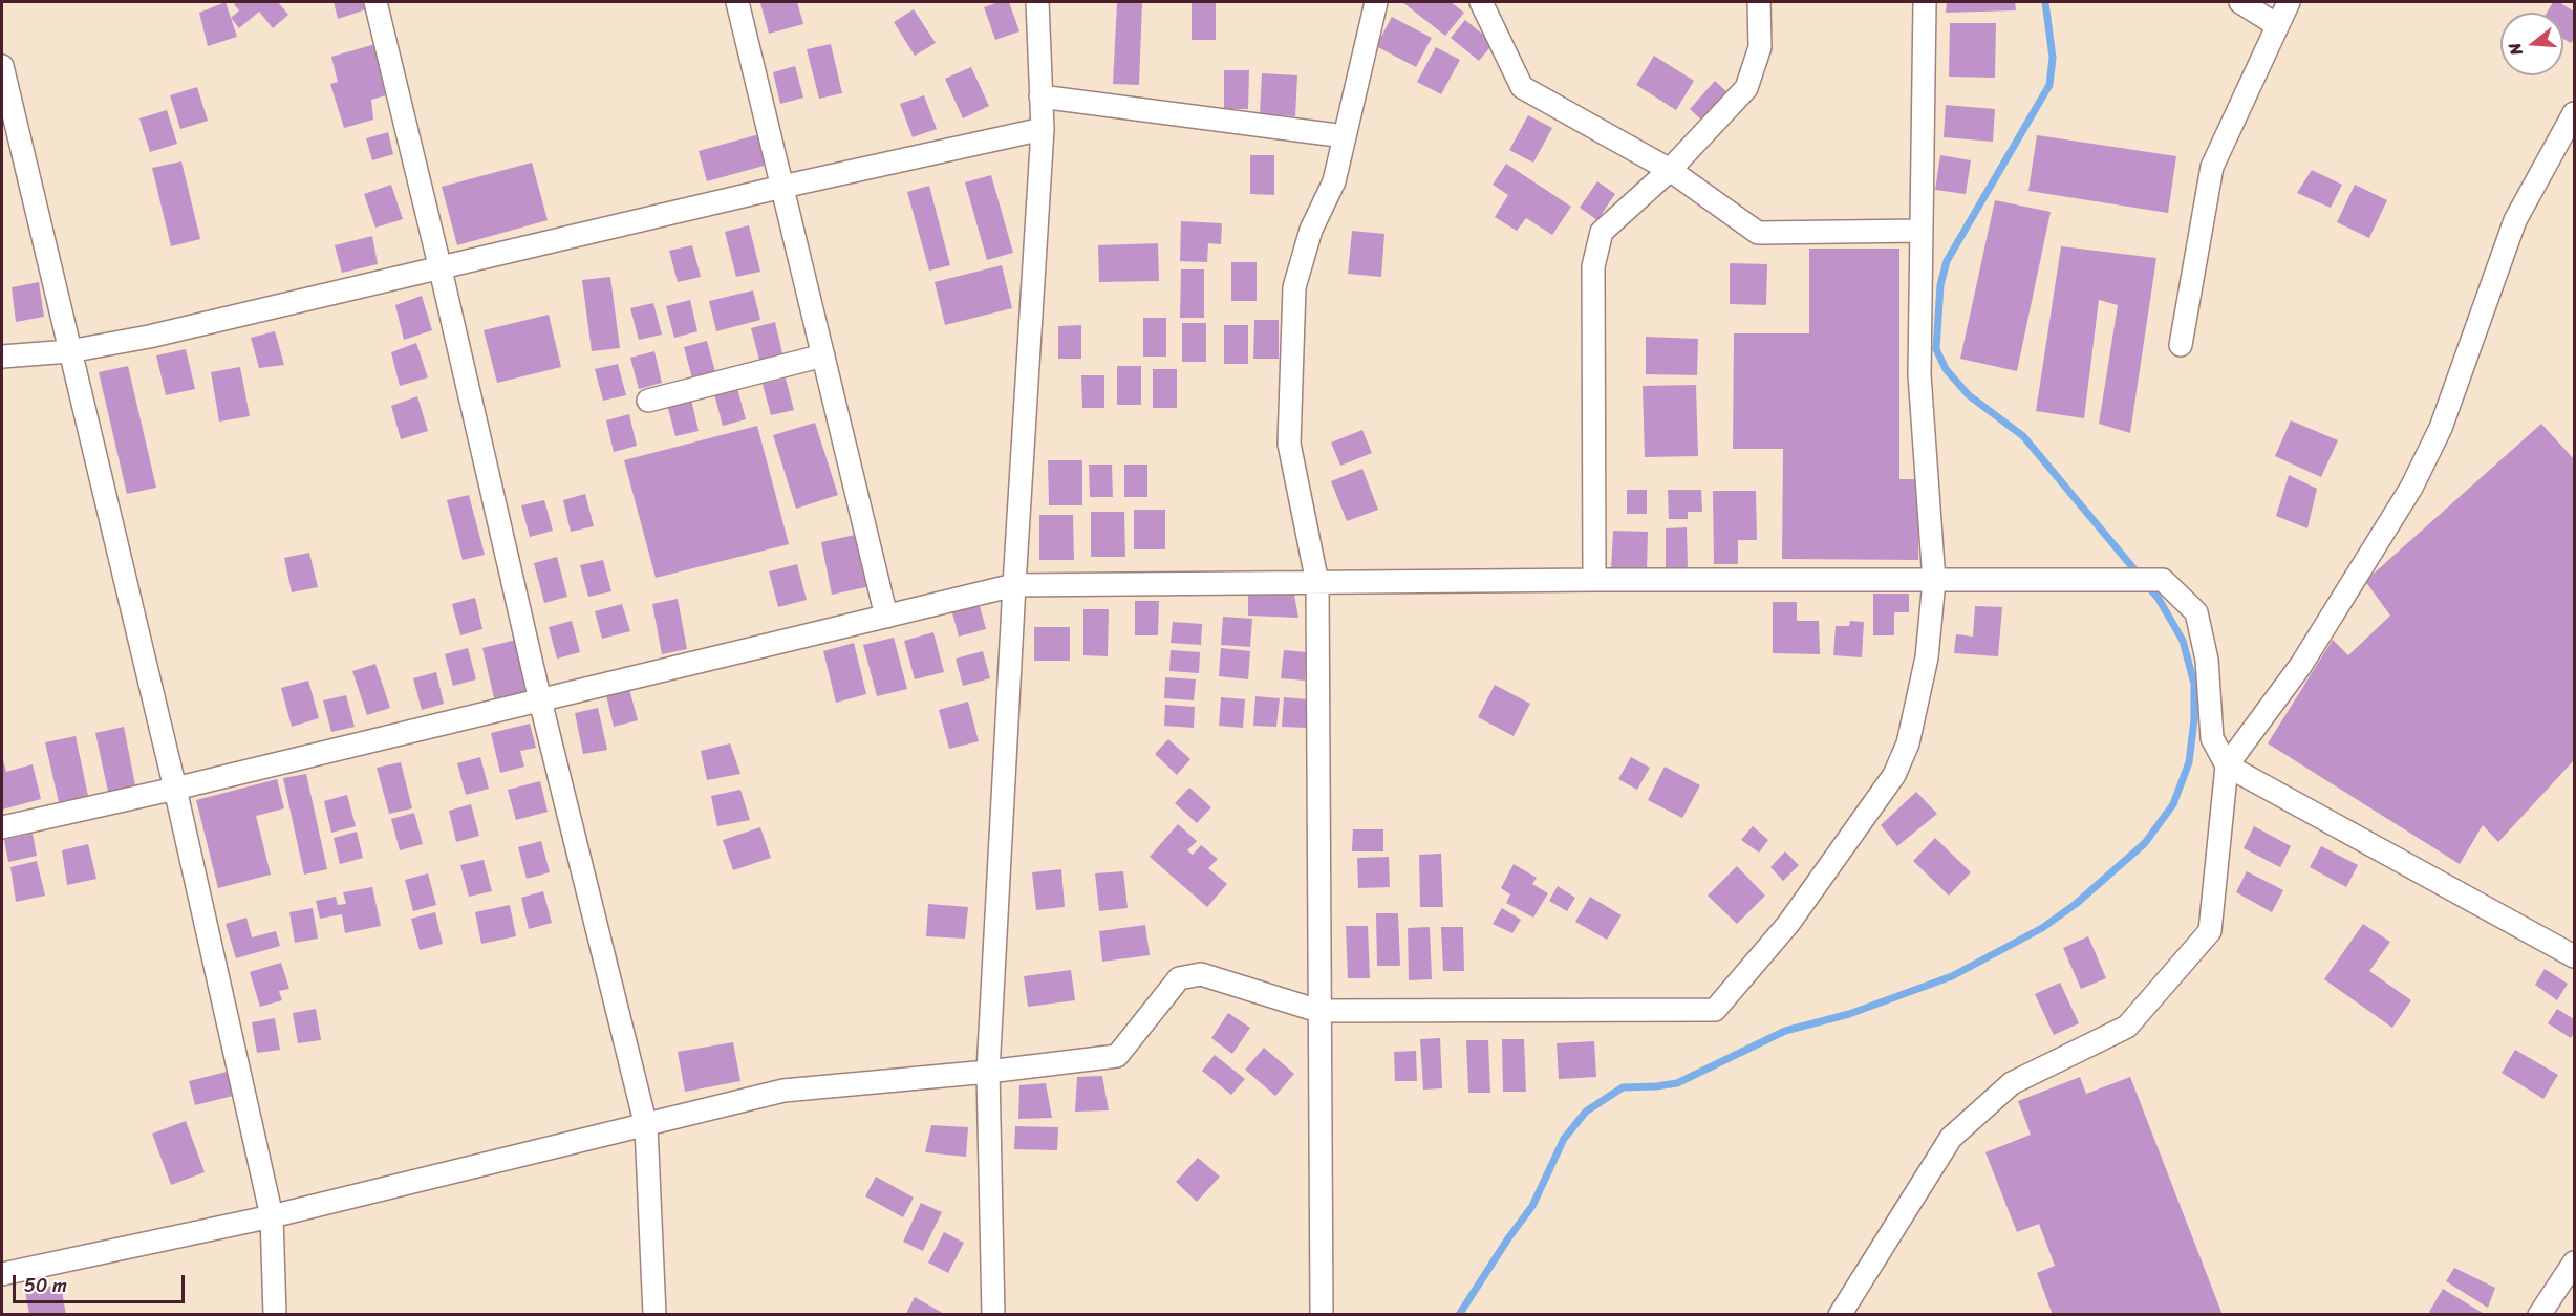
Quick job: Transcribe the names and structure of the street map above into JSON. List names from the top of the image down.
{
  "scale_bar": "50 m",
  "north": "left"
}
